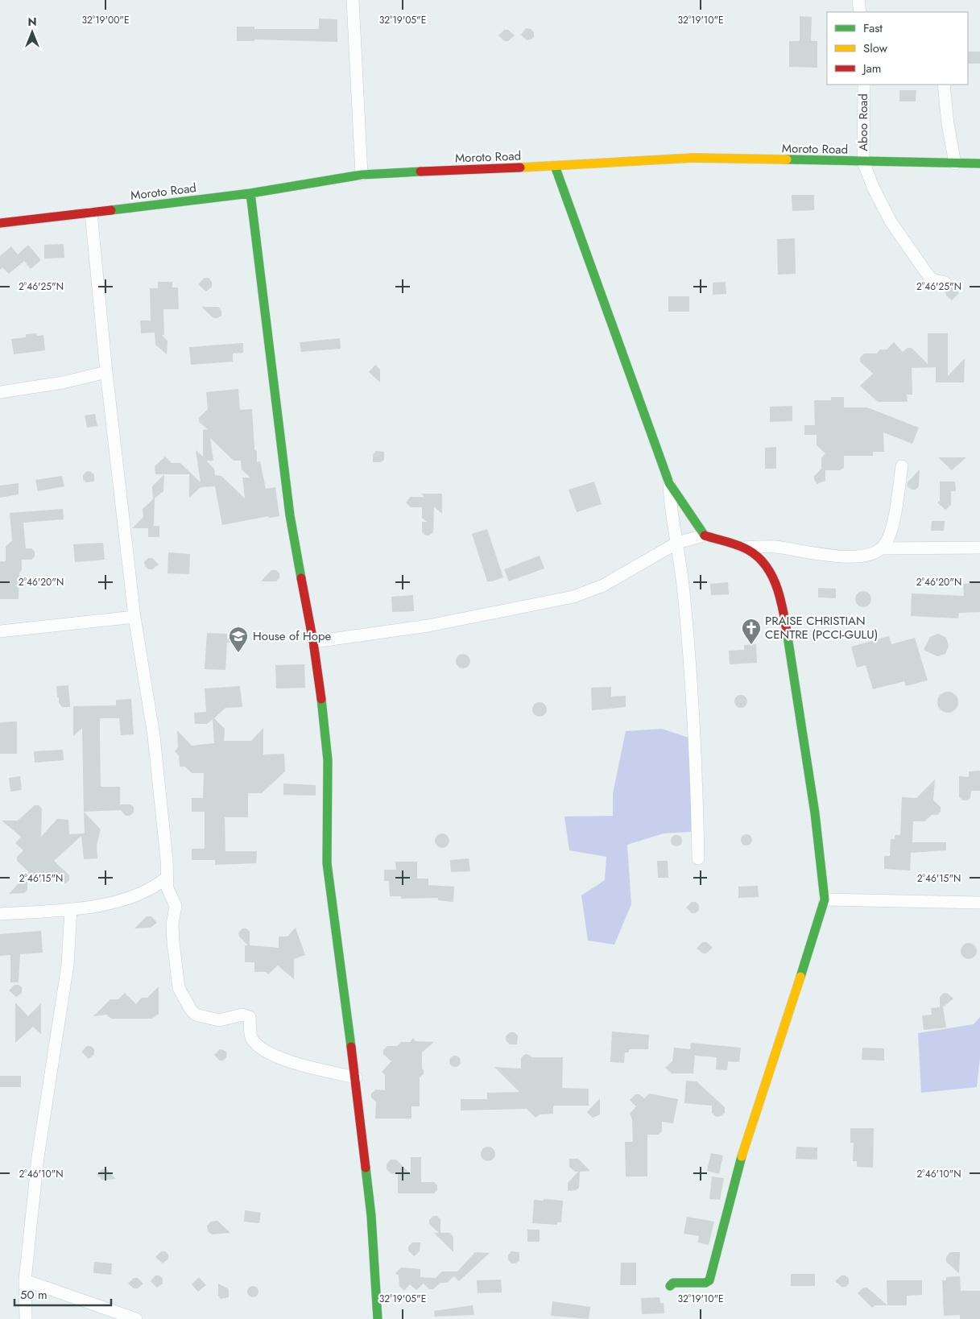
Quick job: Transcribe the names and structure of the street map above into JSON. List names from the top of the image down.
{
  "streets": {
    "street": ["Aboo Road", "Moroto Road"]
  },
  "crossings": [
    ["Aboo Road", "Moroto Road"]
  ],
  "places": {
    "church": ["PRAISE CHRISTIAN CENTRE (PCCI-GULU)"],
    "school or university": ["House of Hope"]
  },
  "legend": ["Fast", "Slow", "Jam"],
  "scale_bar": "50 m",
  "north": "top",
  "coordinates": [
    "32°19'00\"E",
    "32°19'05\"E",
    "32°19'10\"E",
    "2°46'25\"N",
    "2°46'20\"N",
    "2°46'15\"N",
    "2°46'10\"N"
  ]
}
